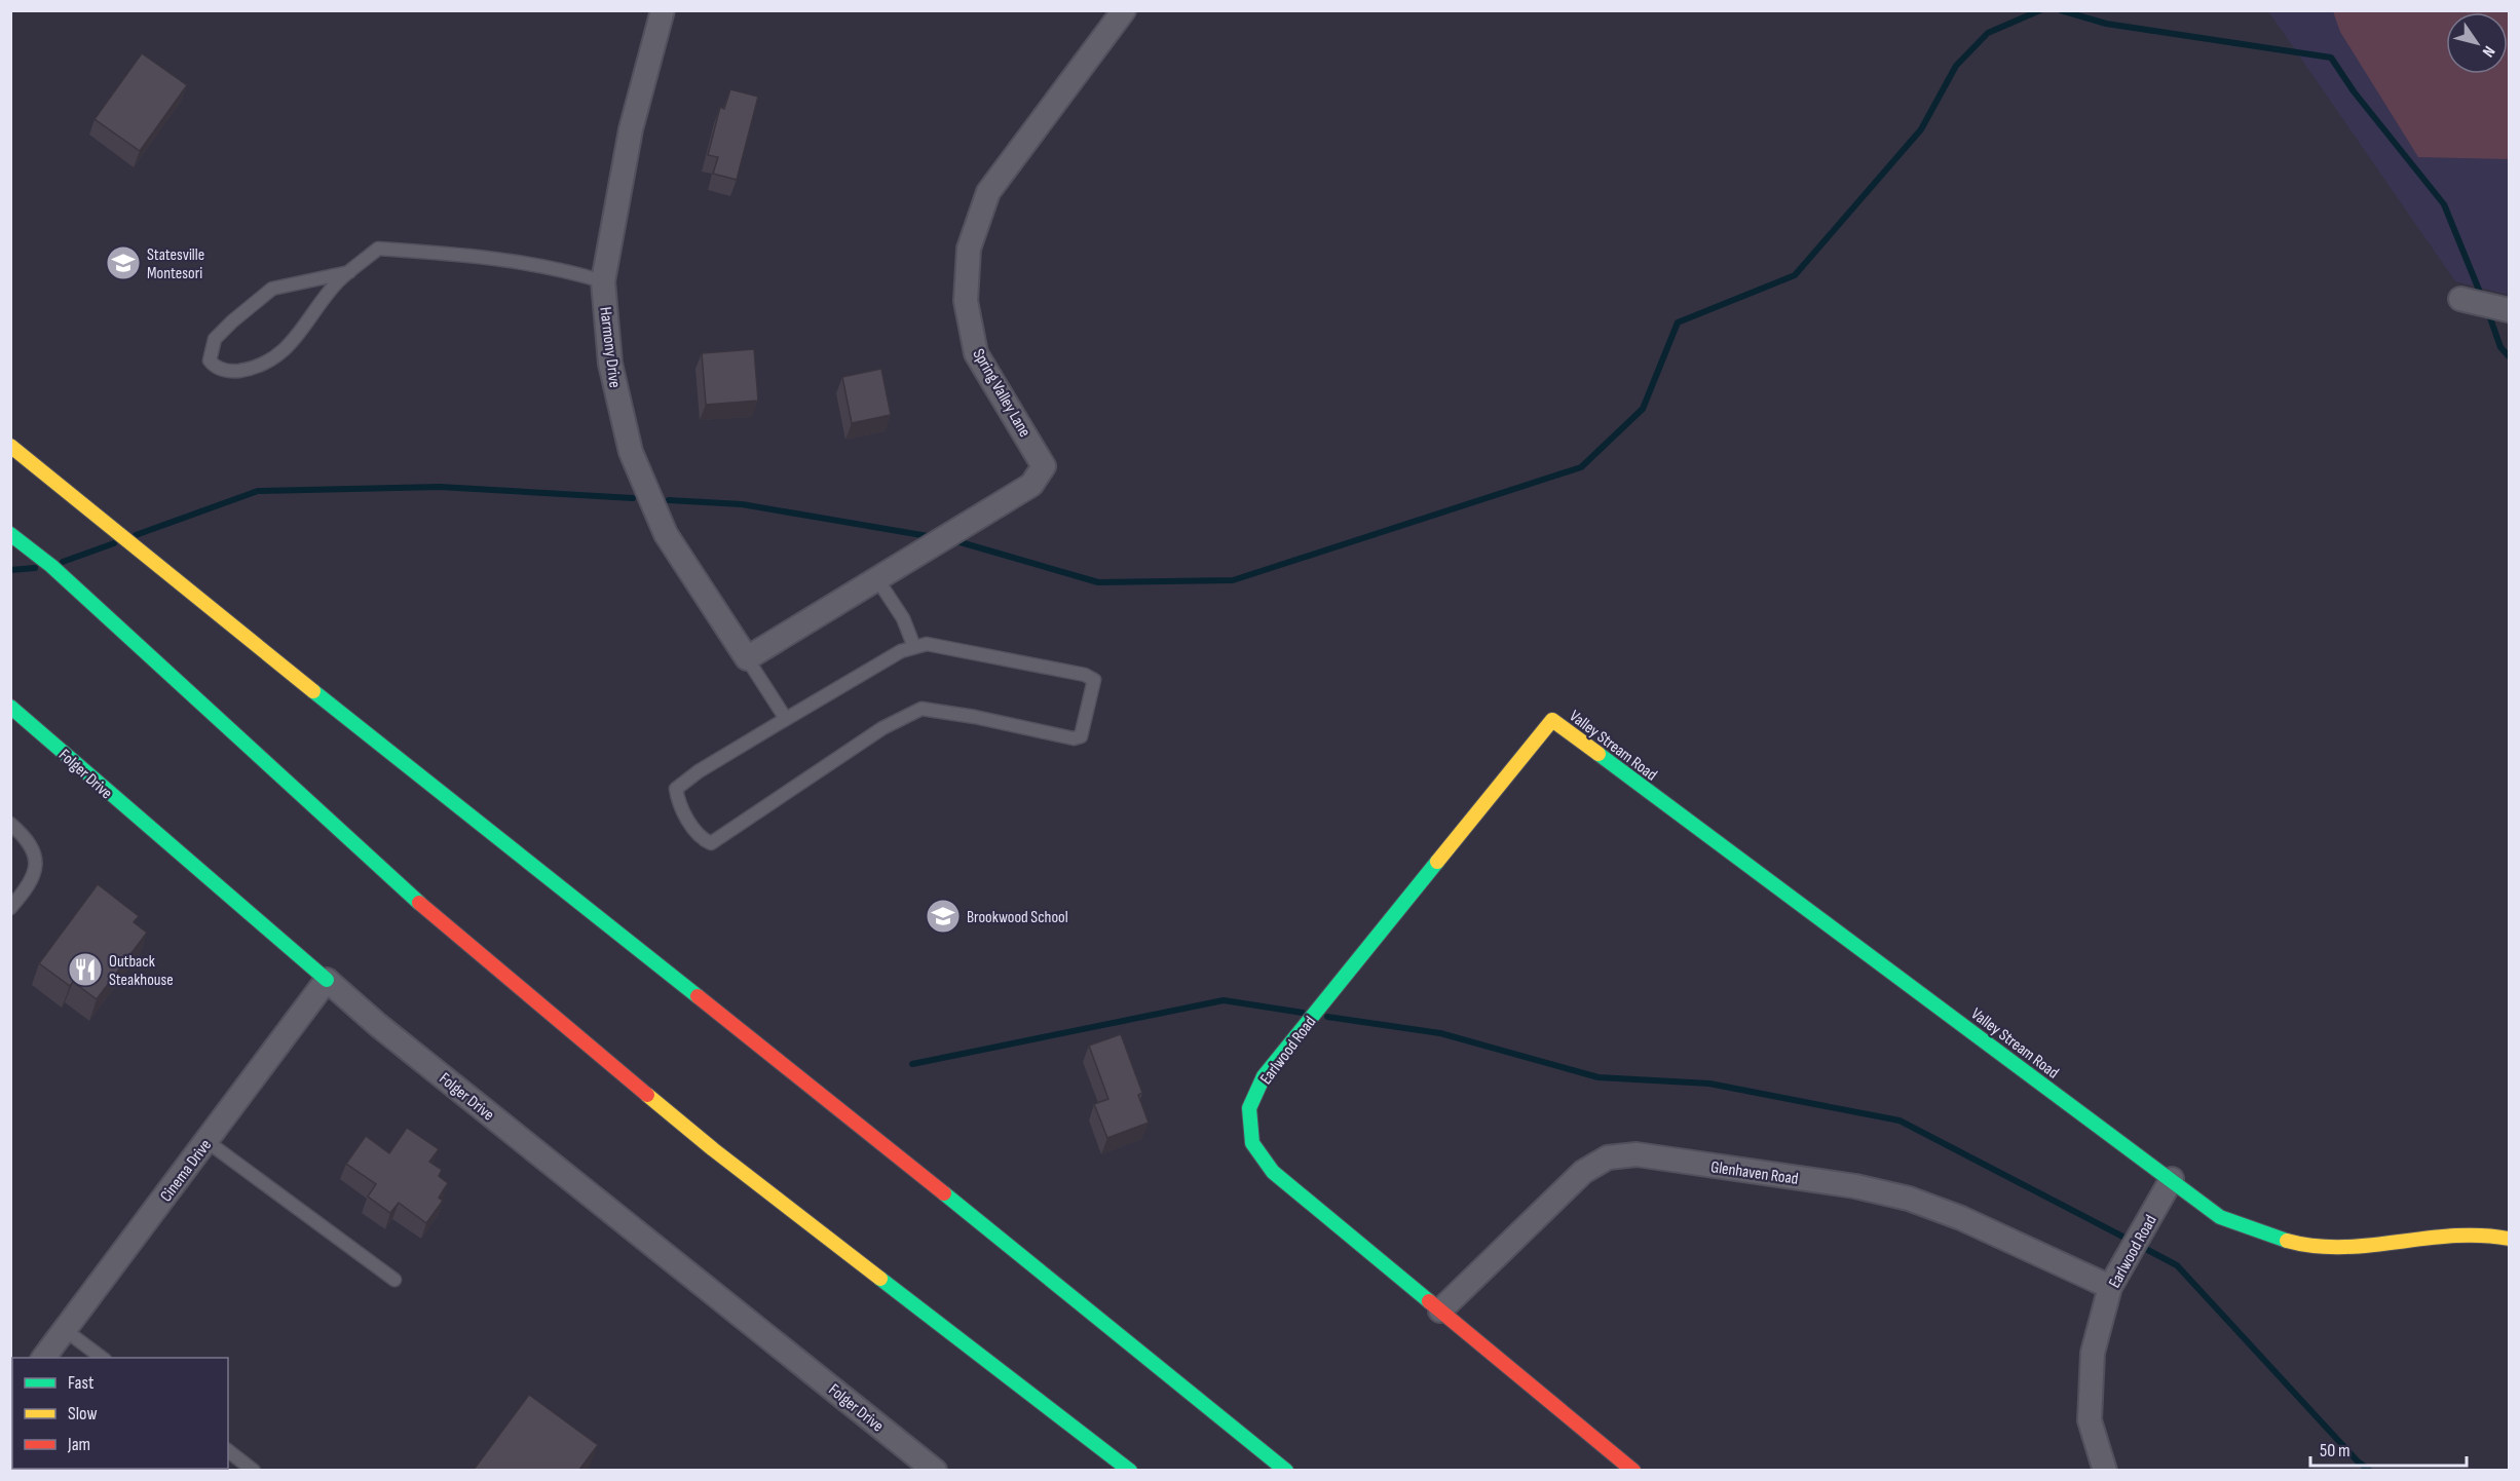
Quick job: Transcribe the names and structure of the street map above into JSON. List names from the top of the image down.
{
  "streets": {
    "main road": ["Valley Stream Road", "Folger Drive", "Earlwood Road"],
    "street": [
      "Harmony Drive",
      "Spring Valley Lane",
      "Cinema Drive",
      "Glenhaven Road"
    ]
  },
  "crossings": [
    ["Harmony Drive", "Spring Valley Lane"],
    ["Valley Stream Road", "Earlwood Road"],
    ["Folger Drive", "Cinema Drive"],
    ["Earlwood Road", "Glenhaven Road"]
  ],
  "places": {
    "school or university": ["Statesville Montesori", "Brookwood School"],
    "restaurant": ["Outback Steakhouse"]
  },
  "legend": ["Fast", "Slow", "Jam"],
  "scale_bar": "50 m",
  "north": "bottom right"
}
